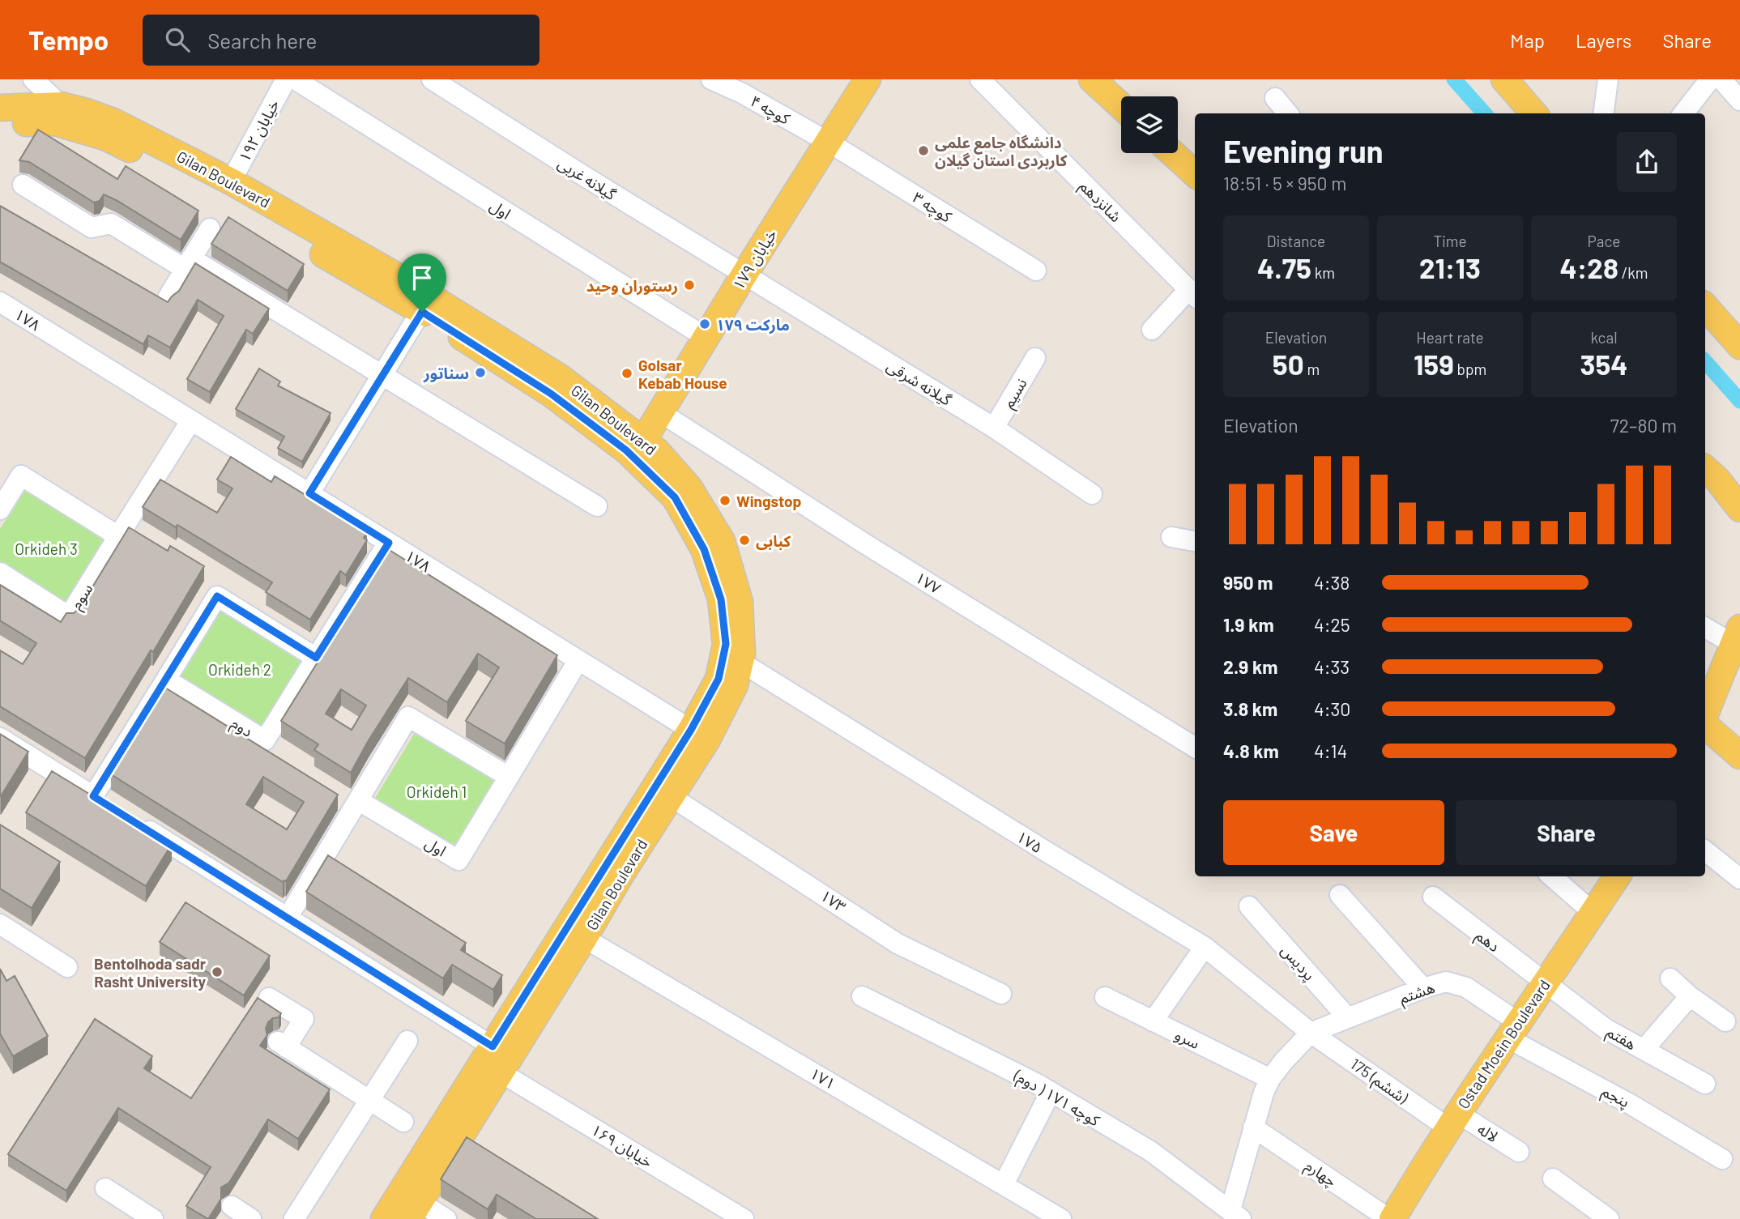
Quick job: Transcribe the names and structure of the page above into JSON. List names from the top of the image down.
{
  "streets": {
    "main road": ["Gilan Boulevard", "خیابان ۱۷۹", "Ostad Moein Boulevard"],
    "street": [
      "کوچه ۴",
      "خیابان ۱۹۲",
      "گیلانه غربی",
      "شانزدهم",
      "کوچه ۳",
      "اول",
      "۱۷۸",
      "گیلانه شرقی",
      "نسیم",
      "۱۷۷",
      "سوم",
      "دوم",
      "۱۷۵",
      "۱۷۳",
      "دهم",
      "پردیس",
      "هشتم",
      "هفتم",
      "سرو",
      "۱۷۱",
      "175 (ششم)",
      "پنجم",
      "کوچه ۱۷۱ ( دوم)",
      "لاله",
      "خیابان ۱۶۹",
      "چهارم"
    ]
  },
  "crossings": [
    ["کوچه ۴", "کوچه ۳"],
    ["کوچه ۴", "خیابان ۱۷۹"],
    ["خیابان ۱۹۲", "Gilan Boulevard"],
    ["گیلانه غربی", "خیابان ۱۷۹"],
    ["گیلانه غربی", "گیلانه شرقی"],
    ["Gilan Boulevard", "خیابان ۱۷۹"],
    ["Gilan Boulevard", "۱۷۸"],
    ["Gilan Boulevard", "۱۷۵"],
    ["Gilan Boulevard", "۱۷۳"],
    ["Gilan Boulevard", "۱۷۱"],
    ["Gilan Boulevard", "خیابان ۱۶۹"],
    ["کوچه ۳", "خیابان ۱۷۹"],
    ["اول", "خیابان ۱۷۹"],
    ["اول", "۱۷۸"],
    ["خیابان ۱۷۹", "گیلانه شرقی"],
    ["خیابان ۱۷۹", "۱۷۷"],
    ["۱۷۸", "سوم"],
    ["۱۷۸", "دوم"],
    ["گیلانه شرقی", "نسیم"],
    ["۱۷۵", "هشتم"],
    ["۱۷۵", "175 (ششم)"],
    ["دهم", "هفتم"],
    ["دهم", "Ostad Moein Boulevard"],
    ["پردیس", "هشتم"],
    ["هشتم", "Ostad Moein Boulevard"],
    ["هشتم", "175 (ششم)"],
    ["هشتم", "پنجم"],
    ["هفتم", "Ostad Moein Boulevard"],
    ["Ostad Moein Boulevard", "175 (ششم)"],
    ["Ostad Moein Boulevard", "پنجم"],
    ["Ostad Moein Boulevard", "لاله"],
    ["Ostad Moein Boulevard", "چهارم"],
    ["175 (ششم)", "لاله"]
  ],
  "parks": ["Orkideh 3", "Orkideh 2", "Orkideh 1"],
  "places": [
    "دانشگاه جامع علمی کاربردی استان گیلان",
    "رستوران وحید",
    "۱۷۹ مارکت",
    "سناتور",
    "Golsar Kebab House",
    "Wingstop",
    "کبابی",
    "Bentolhoda sadr Rasht University"
  ],
  "page": {
    "header": "Tempo",
    "search": "Search here",
    "nav": ["Map", "Layers", "Share"],
    "heading": ["Evening run", "18:51 · 5 × 950 m"],
    "stats": [
      ["Distance", "4.75 km"],
      ["Time", "21:13"],
      ["Pace", "4:28 /km"],
      ["Elevation", "50 m"],
      ["Heart rate", "159 bpm"],
      ["kcal", "354"]
    ],
    "chart": ["Elevation", "72–80 m"],
    "list": [
      {
        "name": "950 m",
        "note": "4:38"
      },
      {
        "name": "1.9 km",
        "note": "4:25"
      },
      {
        "name": "2.9 km",
        "note": "4:33"
      },
      {
        "name": "3.8 km",
        "note": "4:30"
      },
      {
        "name": "4.8 km",
        "note": "4:14"
      }
    ],
    "buttons": ["Save", "Share"]
  }
}
